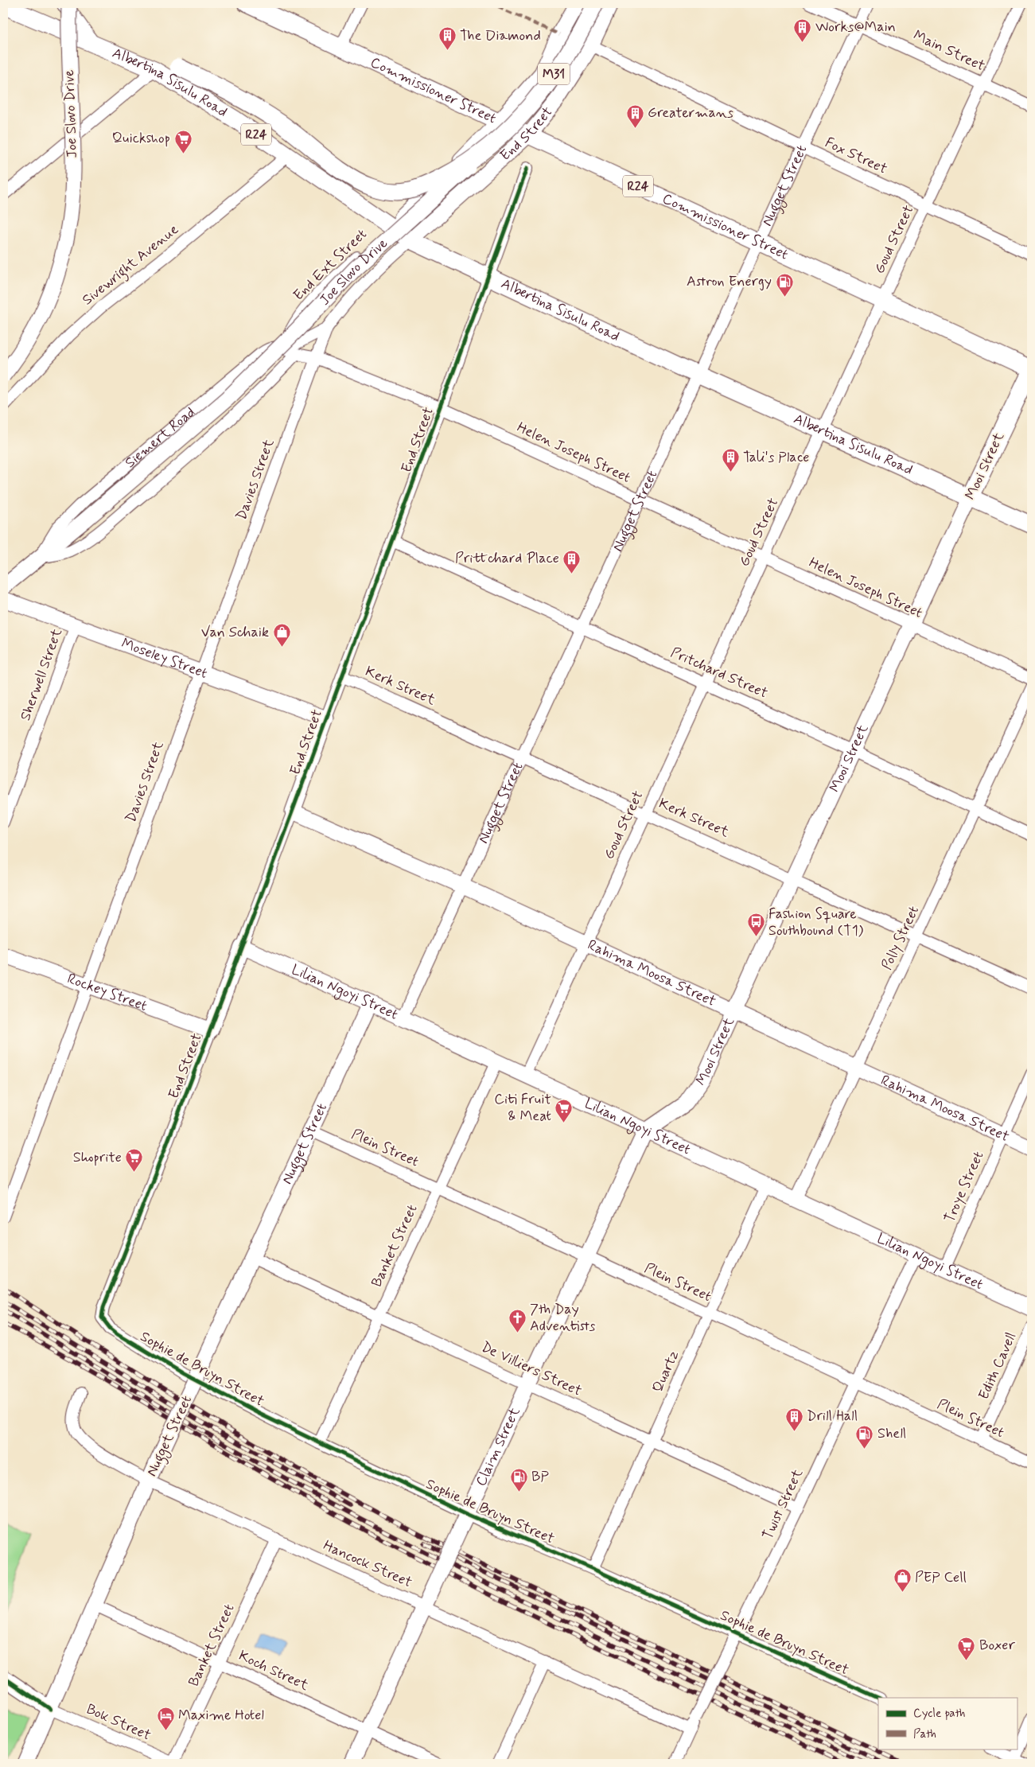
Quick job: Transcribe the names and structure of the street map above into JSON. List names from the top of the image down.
{
  "streets": {
    "main road": [
      "M31",
      "Albertina Sisulu Road",
      "Commissioner Street",
      "Joe Slovo Drive",
      "R24",
      "Mooi Street"
    ],
    "street": [
      "Main Street",
      "End Street",
      "Fox Street",
      "Nugget Street",
      "Goud Street",
      "Sivewright Avenue",
      "End Ext Street",
      "Siemert Road",
      "Helen Joseph Street",
      "Davies Street",
      "Moseley Street",
      "Pritchard Street",
      "Sherwell Street",
      "Kerk Street",
      "Polly Street",
      "Rahima Moosa Street",
      "Rockey Street",
      "Lilian Ngoyi Street",
      "Plein Street",
      "Troye Street",
      "Banket Street",
      "Edith Cavell",
      "Sophie de Bruyn Street",
      "De Villiers Street",
      "Quartz",
      "Claim Street",
      "Twist Street",
      "Hancock Street",
      "Koch Street",
      "Bok Street"
    ]
  },
  "crossings": [
    ["Main Street", "Nugget Street"],
    ["Main Street", "Goud Street"],
    ["Albertina Sisulu Road", "Joe Slovo Drive"],
    ["Albertina Sisulu Road", "End Street"],
    ["Albertina Sisulu Road", "Nugget Street"],
    ["Albertina Sisulu Road", "Goud Street"],
    ["Albertina Sisulu Road", "Sivewright Avenue"],
    ["Albertina Sisulu Road", "End Ext Street"],
    ["Albertina Sisulu Road", "Mooi Street"],
    ["Commissioner Street", "Joe Slovo Drive"],
    ["Commissioner Street", "End Street"],
    ["Commissioner Street", "Nugget Street"],
    ["Commissioner Street", "Goud Street"],
    ["Commissioner Street", "Mooi Street"],
    ["Joe Slovo Drive", "End Street"],
    ["Joe Slovo Drive", "Siemert Road"],
    ["Joe Slovo Drive", "Helen Joseph Street"],
    ["Joe Slovo Drive", "Davies Street"],
    ["End Street", "Fox Street"],
    ["End Street", "End Ext Street"],
    ["End Street", "Helen Joseph Street"],
    ["End Street", "Moseley Street"],
    ["End Street", "Pritchard Street"],
    ["End Street", "Kerk Street"],
    ["End Street", "Rahima Moosa Street"],
    ["End Street", "Rockey Street"],
    ["End Street", "Lilian Ngoyi Street"],
    ["End Street", "Sophie de Bruyn Street"],
    ["Fox Street", "Nugget Street"],
    ["Fox Street", "Goud Street"],
    ["Nugget Street", "Helen Joseph Street"],
    ["Nugget Street", "Pritchard Street"],
    ["Nugget Street", "Kerk Street"],
    ["Nugget Street", "Rahima Moosa Street"],
    ["Nugget Street", "Lilian Ngoyi Street"],
    ["Nugget Street", "Plein Street"],
    ["Nugget Street", "De Villiers Street"],
    ["Nugget Street", "Hancock Street"],
    ["Nugget Street", "Koch Street"],
    ["Nugget Street", "Bok Street"],
    ["Goud Street", "Helen Joseph Street"],
    ["Goud Street", "Pritchard Street"],
    ["Goud Street", "Kerk Street"],
    ["Goud Street", "Rahima Moosa Street"],
    ["Goud Street", "Lilian Ngoyi Street"],
    ["End Ext Street", "Siemert Road"],
    ["Siemert Road", "Helen Joseph Street"],
    ["Siemert Road", "Davies Street"],
    ["Helen Joseph Street", "Mooi Street"],
    ["Helen Joseph Street", "Davies Street"],
    ["Mooi Street", "Pritchard Street"],
    ["Mooi Street", "Kerk Street"],
    ["Mooi Street", "Rahima Moosa Street"],
    ["Mooi Street", "Lilian Ngoyi Street"],
    ["Mooi Street", "Claim Street"],
    ["Davies Street", "Moseley Street"],
    ["Davies Street", "Rockey Street"],
    ["Moseley Street", "Sherwell Street"],
    ["Pritchard Street", "Polly Street"],
    ["Kerk Street", "Polly Street"],
    ["Polly Street", "Rahima Moosa Street"],
    ["Polly Street", "Lilian Ngoyi Street"],
    ["Rahima Moosa Street", "Troye Street"],
    ["Lilian Ngoyi Street", "Troye Street"],
    ["Lilian Ngoyi Street", "Banket Street"],
    ["Lilian Ngoyi Street", "Quartz"],
    ["Lilian Ngoyi Street", "Claim Street"],
    ["Lilian Ngoyi Street", "Twist Street"],
    ["Plein Street", "Banket Street"],
    ["Plein Street", "Edith Cavell"],
    ["Plein Street", "Quartz"],
    ["Plein Street", "Claim Street"],
    ["Plein Street", "Twist Street"],
    ["Banket Street", "Sophie de Bruyn Street"],
    ["Banket Street", "De Villiers Street"],
    ["Banket Street", "Hancock Street"],
    ["Banket Street", "Koch Street"],
    ["Banket Street", "Bok Street"],
    ["Sophie de Bruyn Street", "Quartz"],
    ["Sophie de Bruyn Street", "Claim Street"],
    ["Sophie de Bruyn Street", "Twist Street"],
    ["De Villiers Street", "Quartz"],
    ["De Villiers Street", "Claim Street"],
    ["De Villiers Street", "Twist Street"],
    ["Claim Street", "Hancock Street"],
    ["Claim Street", "Koch Street"],
    ["Twist Street", "Hancock Street"]
  ],
  "places": {
    "building": [
      "Works@Main",
      "The Diamond",
      "Greatermans",
      "Tali's Place",
      "Prittchard Place",
      "Drill Hall"
    ],
    "supermarket": [
      "Quickshop",
      "Citi Fruit & Meat",
      "Shoprite",
      "Boxer"
    ],
    "fuel station": ["Astron Energy", "Shell", "BP"],
    "shop": ["Van Schaik", "PEP Cell"],
    "bus stop": ["Fashion Square Southbound (T1)"],
    "church": ["7th Day Adventists"],
    "hotel": ["Maxime Hotel"]
  },
  "legend": ["Cycle path", "Path"]
}
